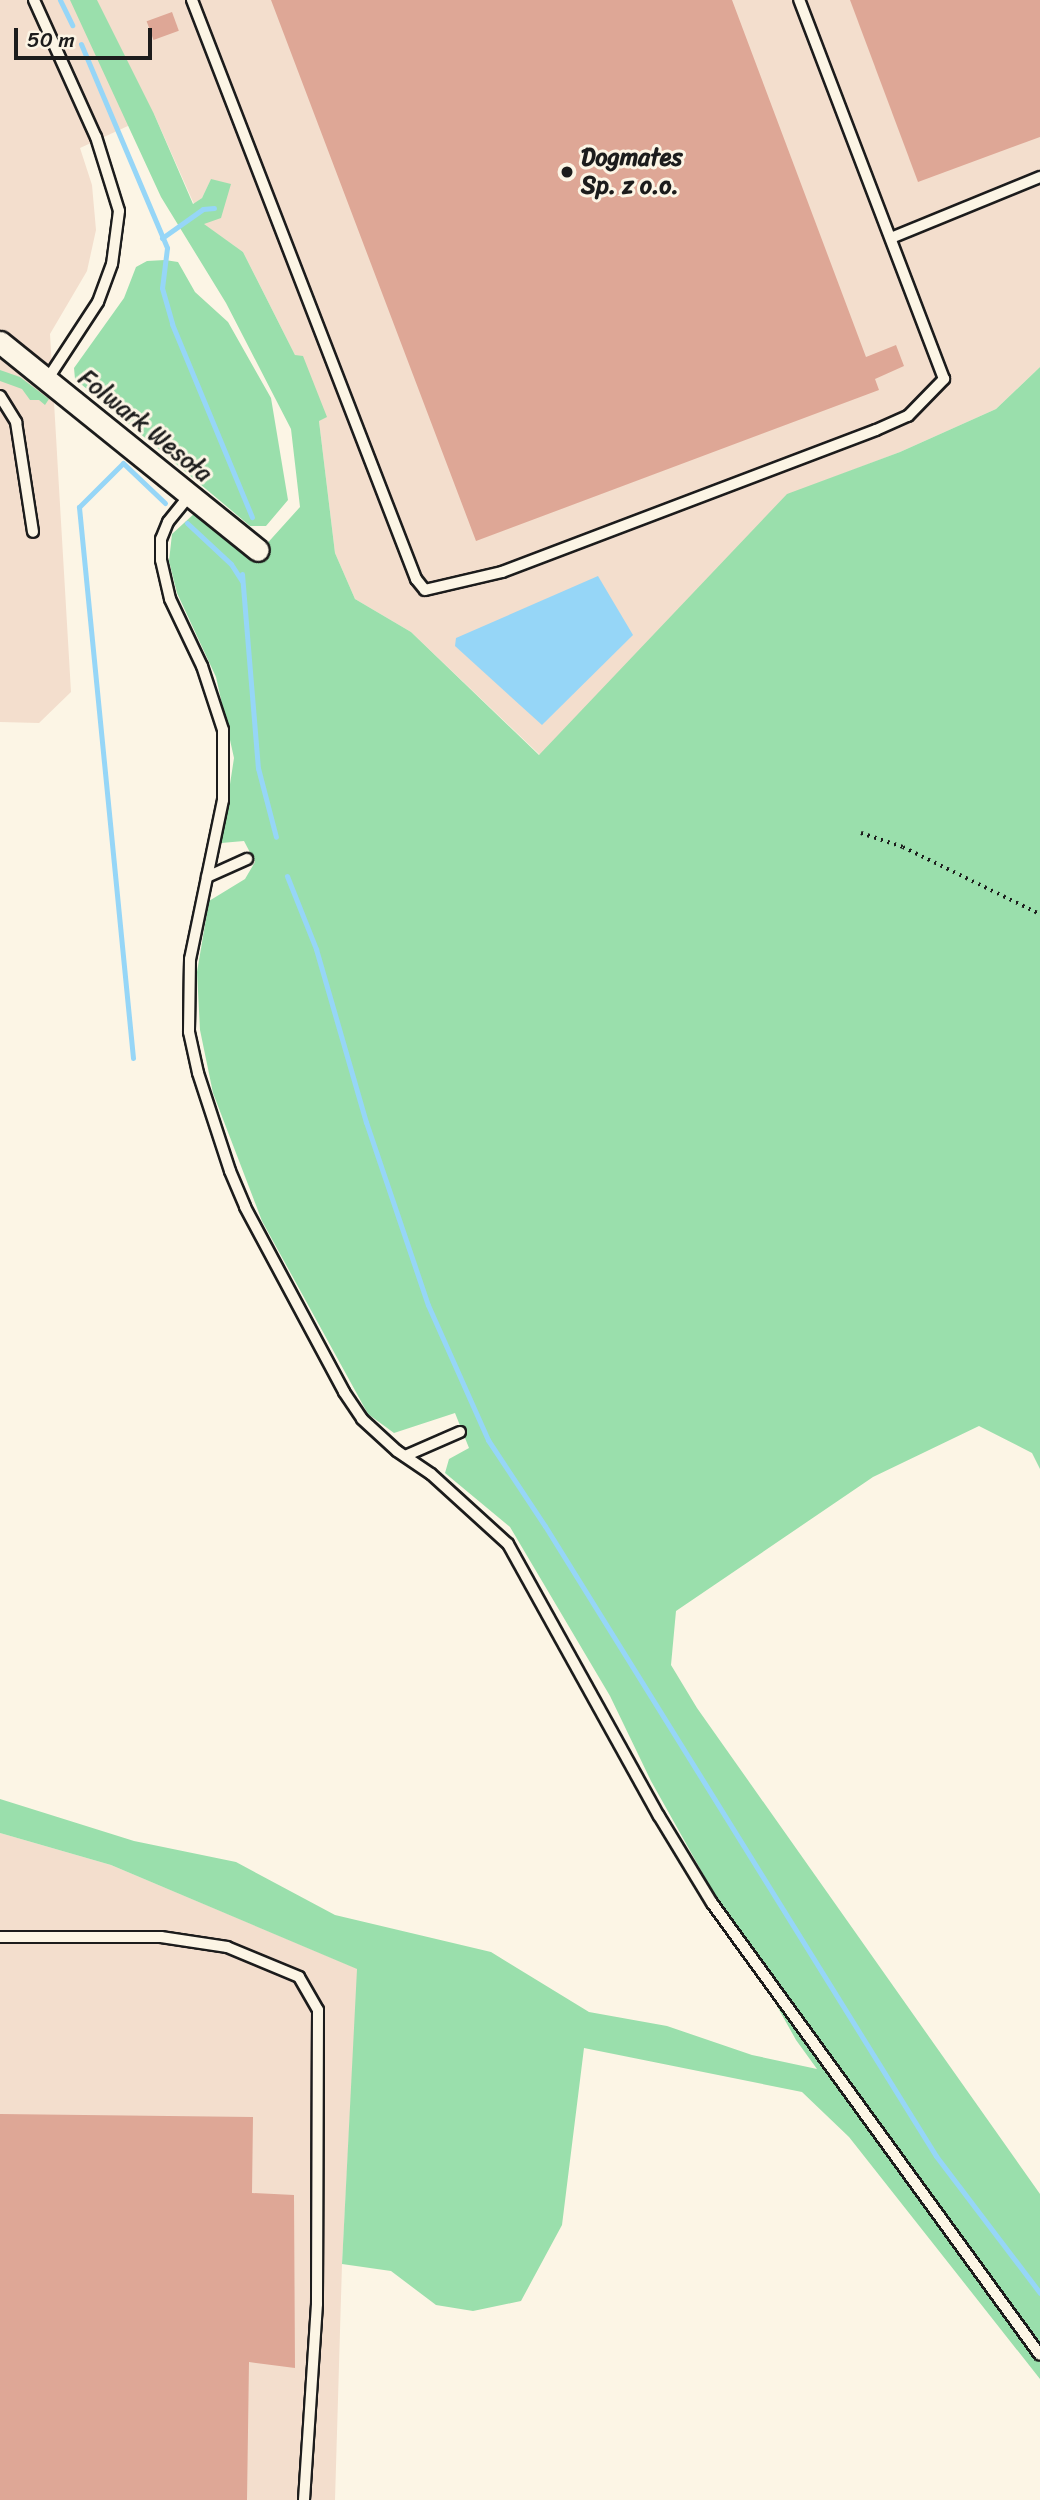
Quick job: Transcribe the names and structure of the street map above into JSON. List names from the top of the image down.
{
  "streets": {
    "street": ["Folwark Wesoła"]
  },
  "places": ["Dogmates Sp. z o.o."],
  "scale_bar": "50 m"
}
